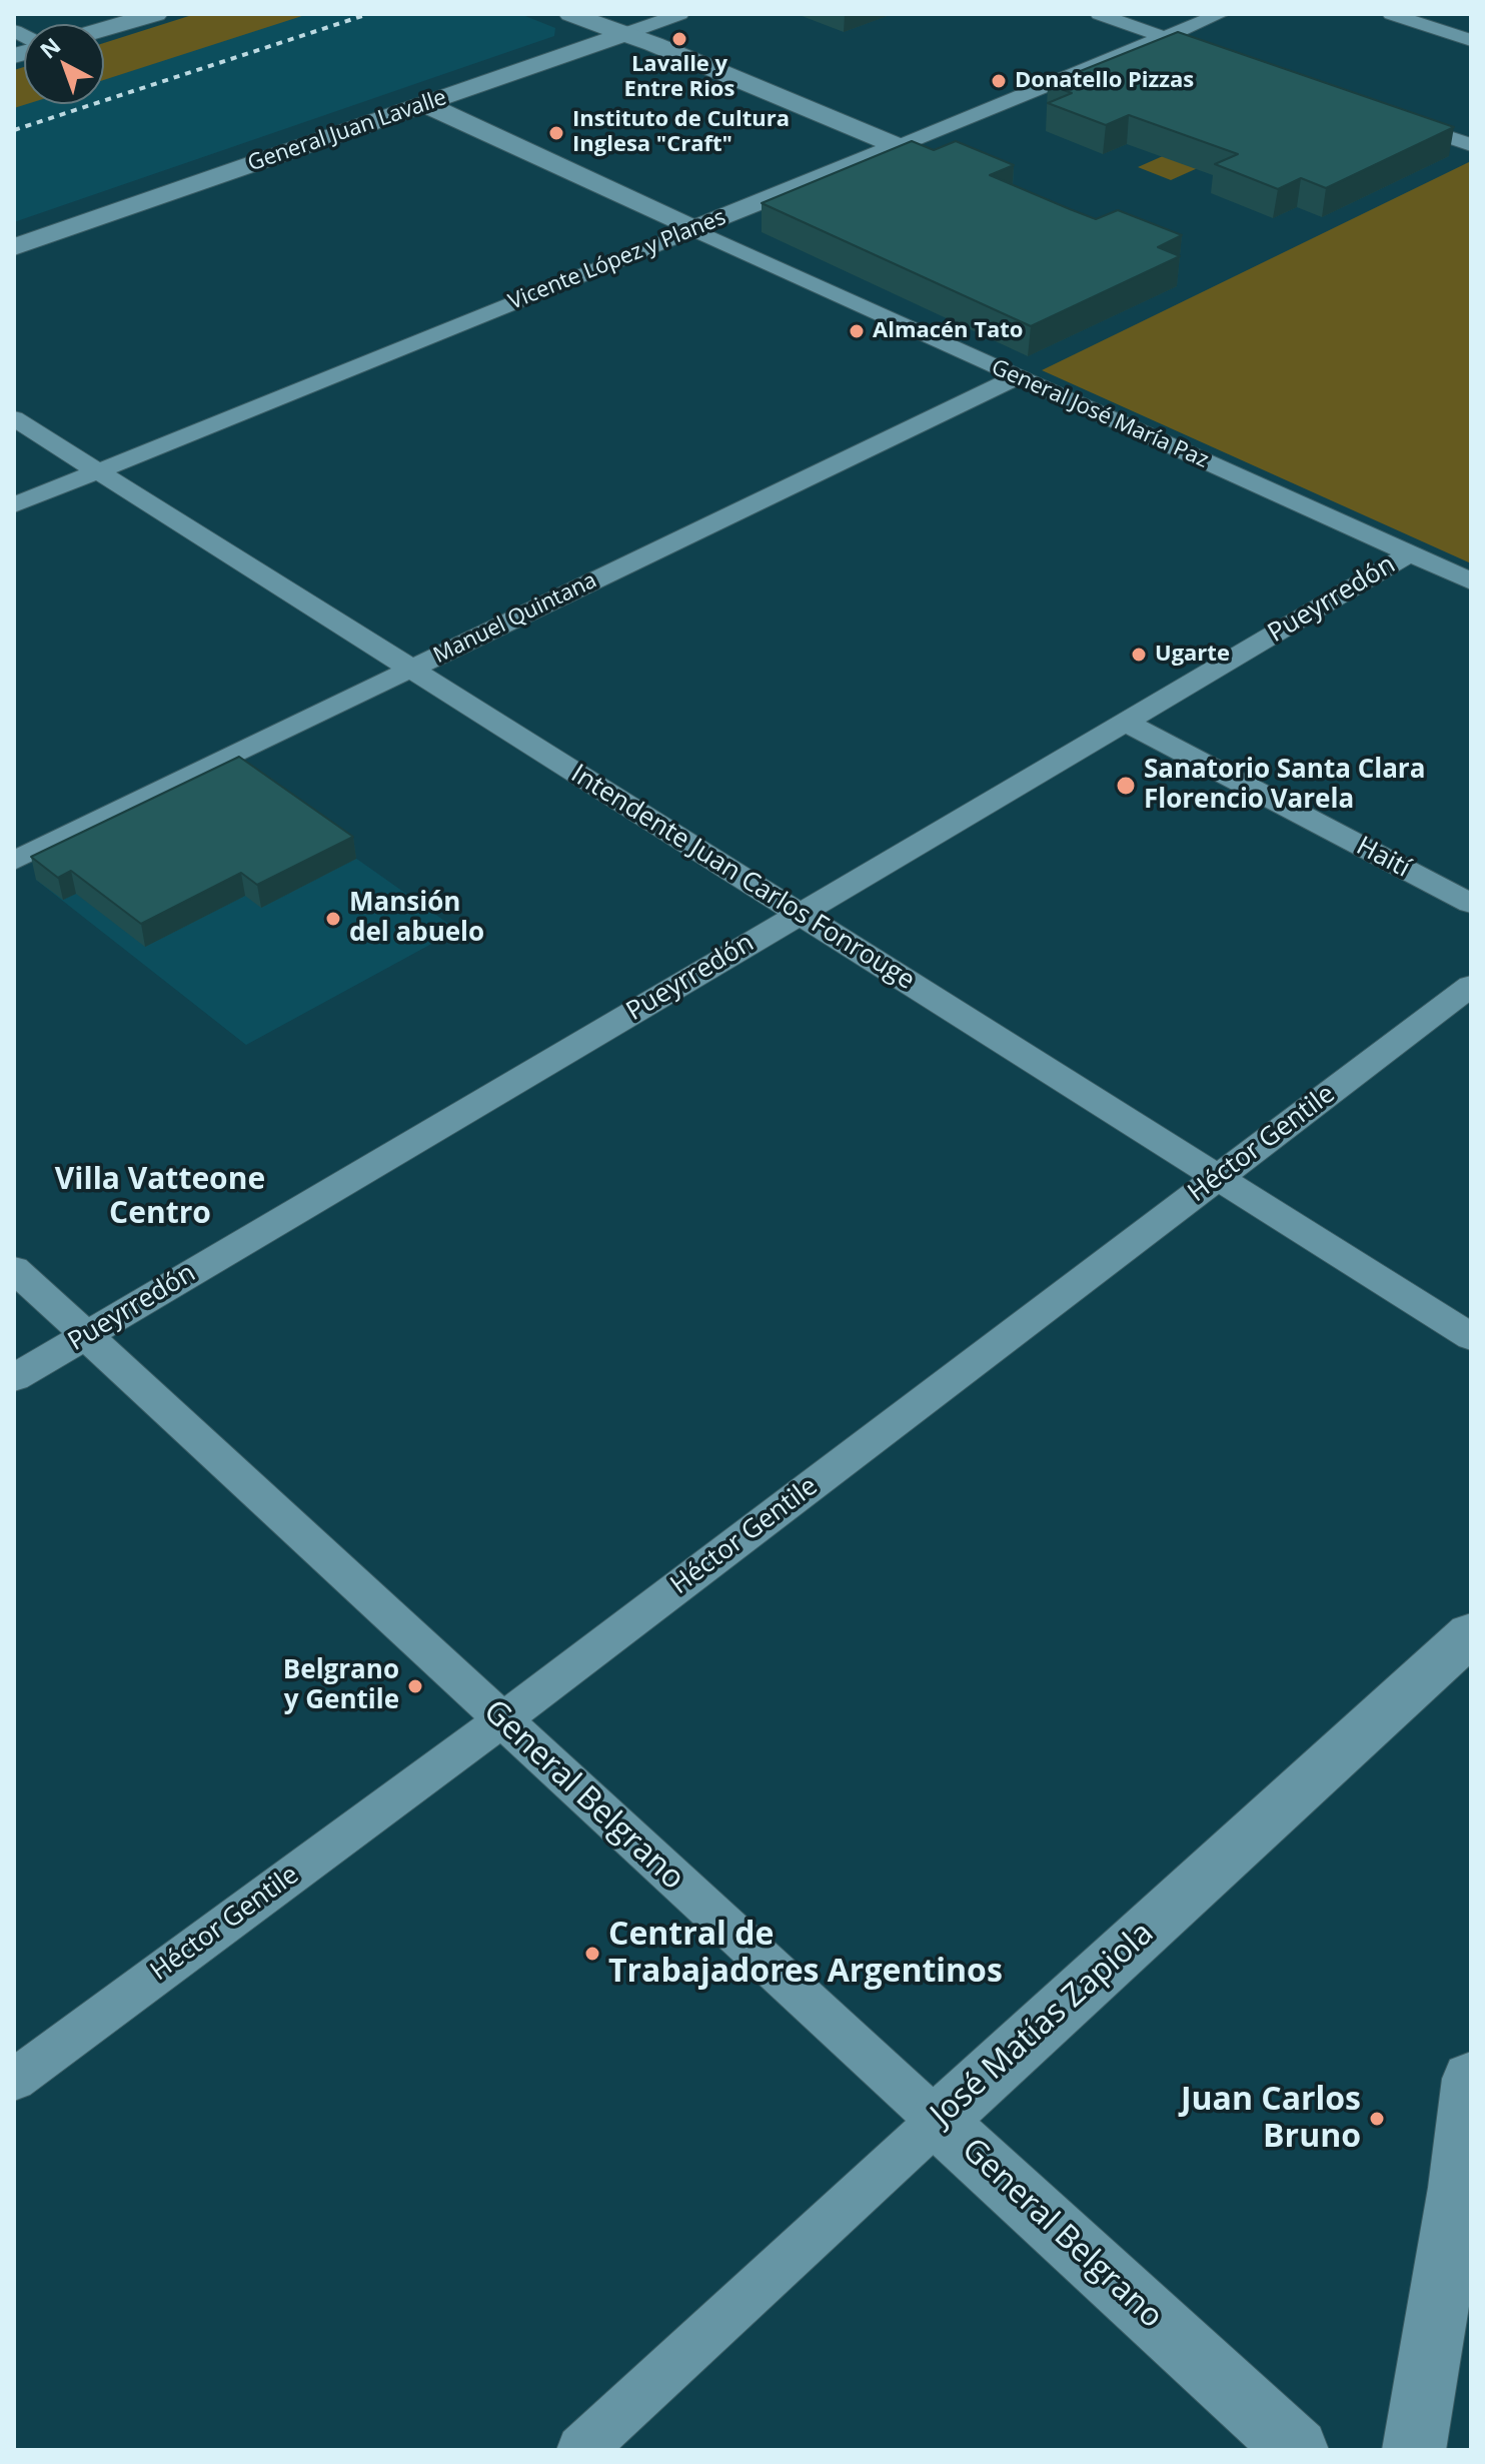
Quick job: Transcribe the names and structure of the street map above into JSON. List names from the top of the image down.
{
  "streets": {
    "street": [
      "General Juan Lavalle",
      "Vicente López y Planes",
      "General José María Paz",
      "Pueyrredón",
      "Manuel Quintana",
      "Haití",
      "Intendente Juan Carlos Fonrouge",
      "Héctor Gentile",
      "General Belgrano",
      "José Matías Zapiola"
    ]
  },
  "crossings": [
    ["General Juan Lavalle", "General José María Paz"],
    ["Vicente López y Planes", "General José María Paz"],
    ["Vicente López y Planes", "Intendente Juan Carlos Fonrouge"],
    ["General José María Paz", "Pueyrredón"],
    ["General José María Paz", "Manuel Quintana"],
    ["Pueyrredón", "Haití"],
    ["Pueyrredón", "Intendente Juan Carlos Fonrouge"],
    ["Pueyrredón", "General Belgrano"],
    ["Manuel Quintana", "Intendente Juan Carlos Fonrouge"],
    ["Intendente Juan Carlos Fonrouge", "Héctor Gentile"],
    ["Héctor Gentile", "General Belgrano"],
    ["General Belgrano", "José Matías Zapiola"]
  ],
  "districts": ["Villa Vatteone Centro"],
  "places": [
    "Lavalle y Entre Rios",
    "Donatello Pizzas",
    "Instituto de Cultura Inglesa \"Craft\"",
    "Almacén Tato",
    "Ugarte",
    "Sanatorio Santa Clara Florencio Varela",
    "Mansión del abuelo",
    "Belgrano y Gentile",
    "Central de Trabajadores Argentinos",
    "Juan Carlos Bruno"
  ],
  "north": "top left"
}
